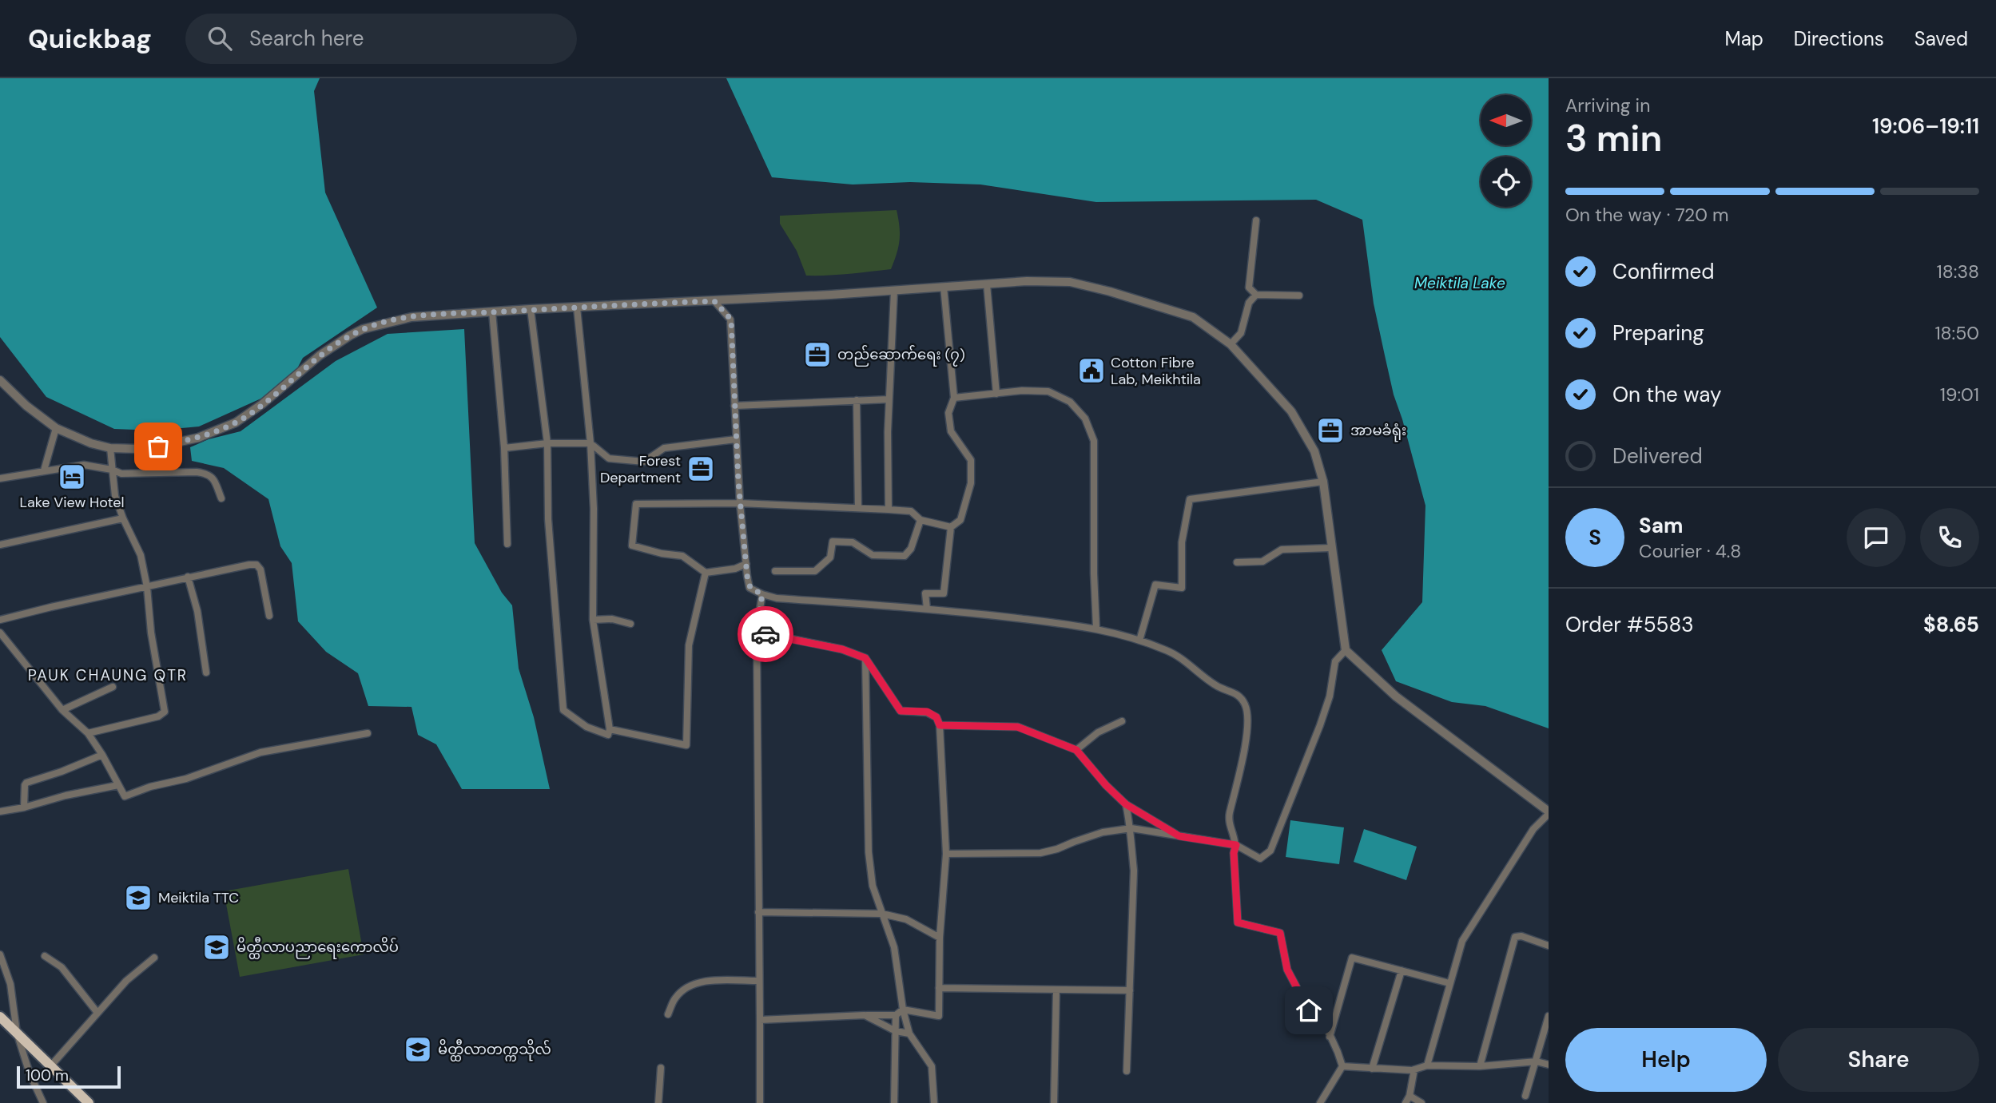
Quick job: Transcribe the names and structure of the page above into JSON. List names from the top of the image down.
{
  "districts": ["PAUK CHAUNG QTR"],
  "water": ["Meiktila Lake"],
  "places": {
    "office": ["တည်ဆောက်ရေး (၇)", "အာမခံရုံး", "Forest Department"],
    "public building": ["Cotton Fibre Lab, Meikhtila"],
    "hotel": ["Lake View Hotel"],
    "school or university": ["Meiktila TTC", "မိတ္ထီလာပညာရေးကောလိပ်", "မိတ္ထီလာတက္ကသိုလ်"]
  },
  "scale_bar": "100 m",
  "north": "left",
  "page": {
    "header": "Quickbag",
    "search": "Search here",
    "nav": ["Map", "Directions", "Saved"],
    "heading": ["3 min", "Arriving in", "19:06–19:11"],
    "panel": [
      "Sam",
      "Courier · 4.8",
      "Order #5583",
      "$8.65"
    ],
    "bar": "On the way · 720 m",
    "list": [
      ["Confirmed", "18:38"],
      ["Preparing", "18:50"],
      ["On the way", "19:01"],
      "Delivered"
    ],
    "round": "S",
    "buttons": ["Help", "Share"],
    "scale": "100 m"
  }
}
